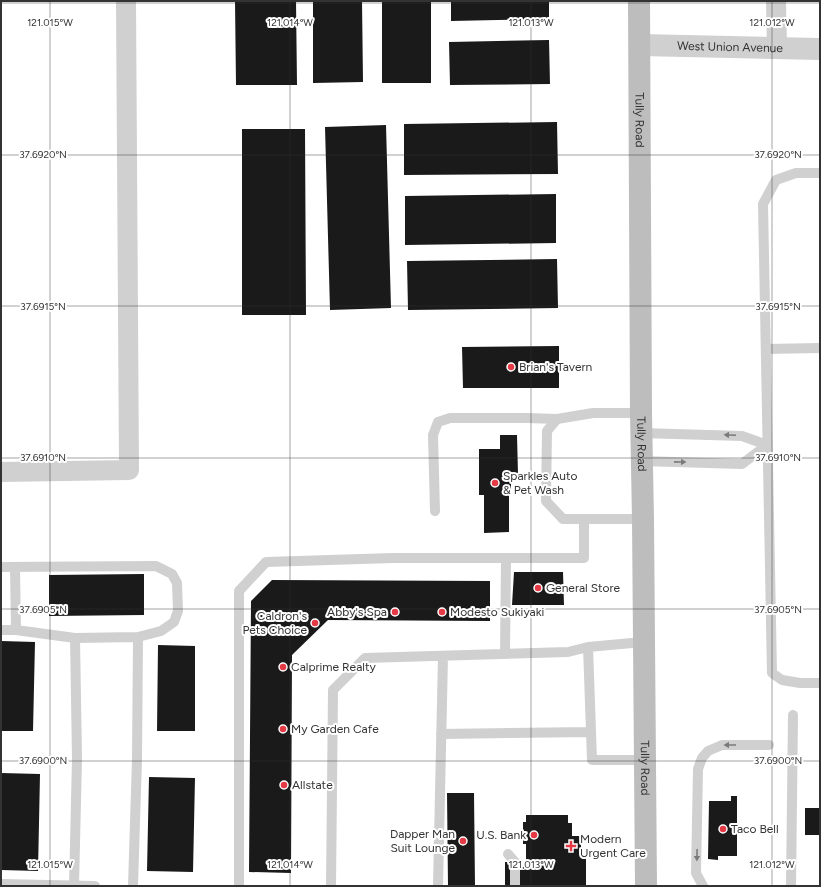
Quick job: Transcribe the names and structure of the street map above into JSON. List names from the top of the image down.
{
  "streets": {
    "main road": ["Tully Road"],
    "street": ["West Union Avenue"]
  },
  "crossings": [
    ["West Union Avenue", "Tully Road"]
  ],
  "places": {
    "other": [
      "Brian's Tavern",
      "Sparkles Auto & Pet Wash",
      "General Store",
      "Abby's Spa",
      "Modesto Sukiyaki",
      "Caldron's Pets Choice",
      "Calprime Realty",
      "My Garden Cafe",
      "Allstate",
      "Taco Bell",
      "U.S. Bank",
      "Dapper Man Suit Lounge"
    ],
    "health": ["Modern Urgent Care"]
  },
  "coordinates": [
    "121.015°W",
    "121.014°W",
    "121.013°W",
    "121.012°W",
    "37.6920°N",
    "37.6915°N",
    "37.6910°N",
    "37.6905°N",
    "37.6900°N"
  ]
}
